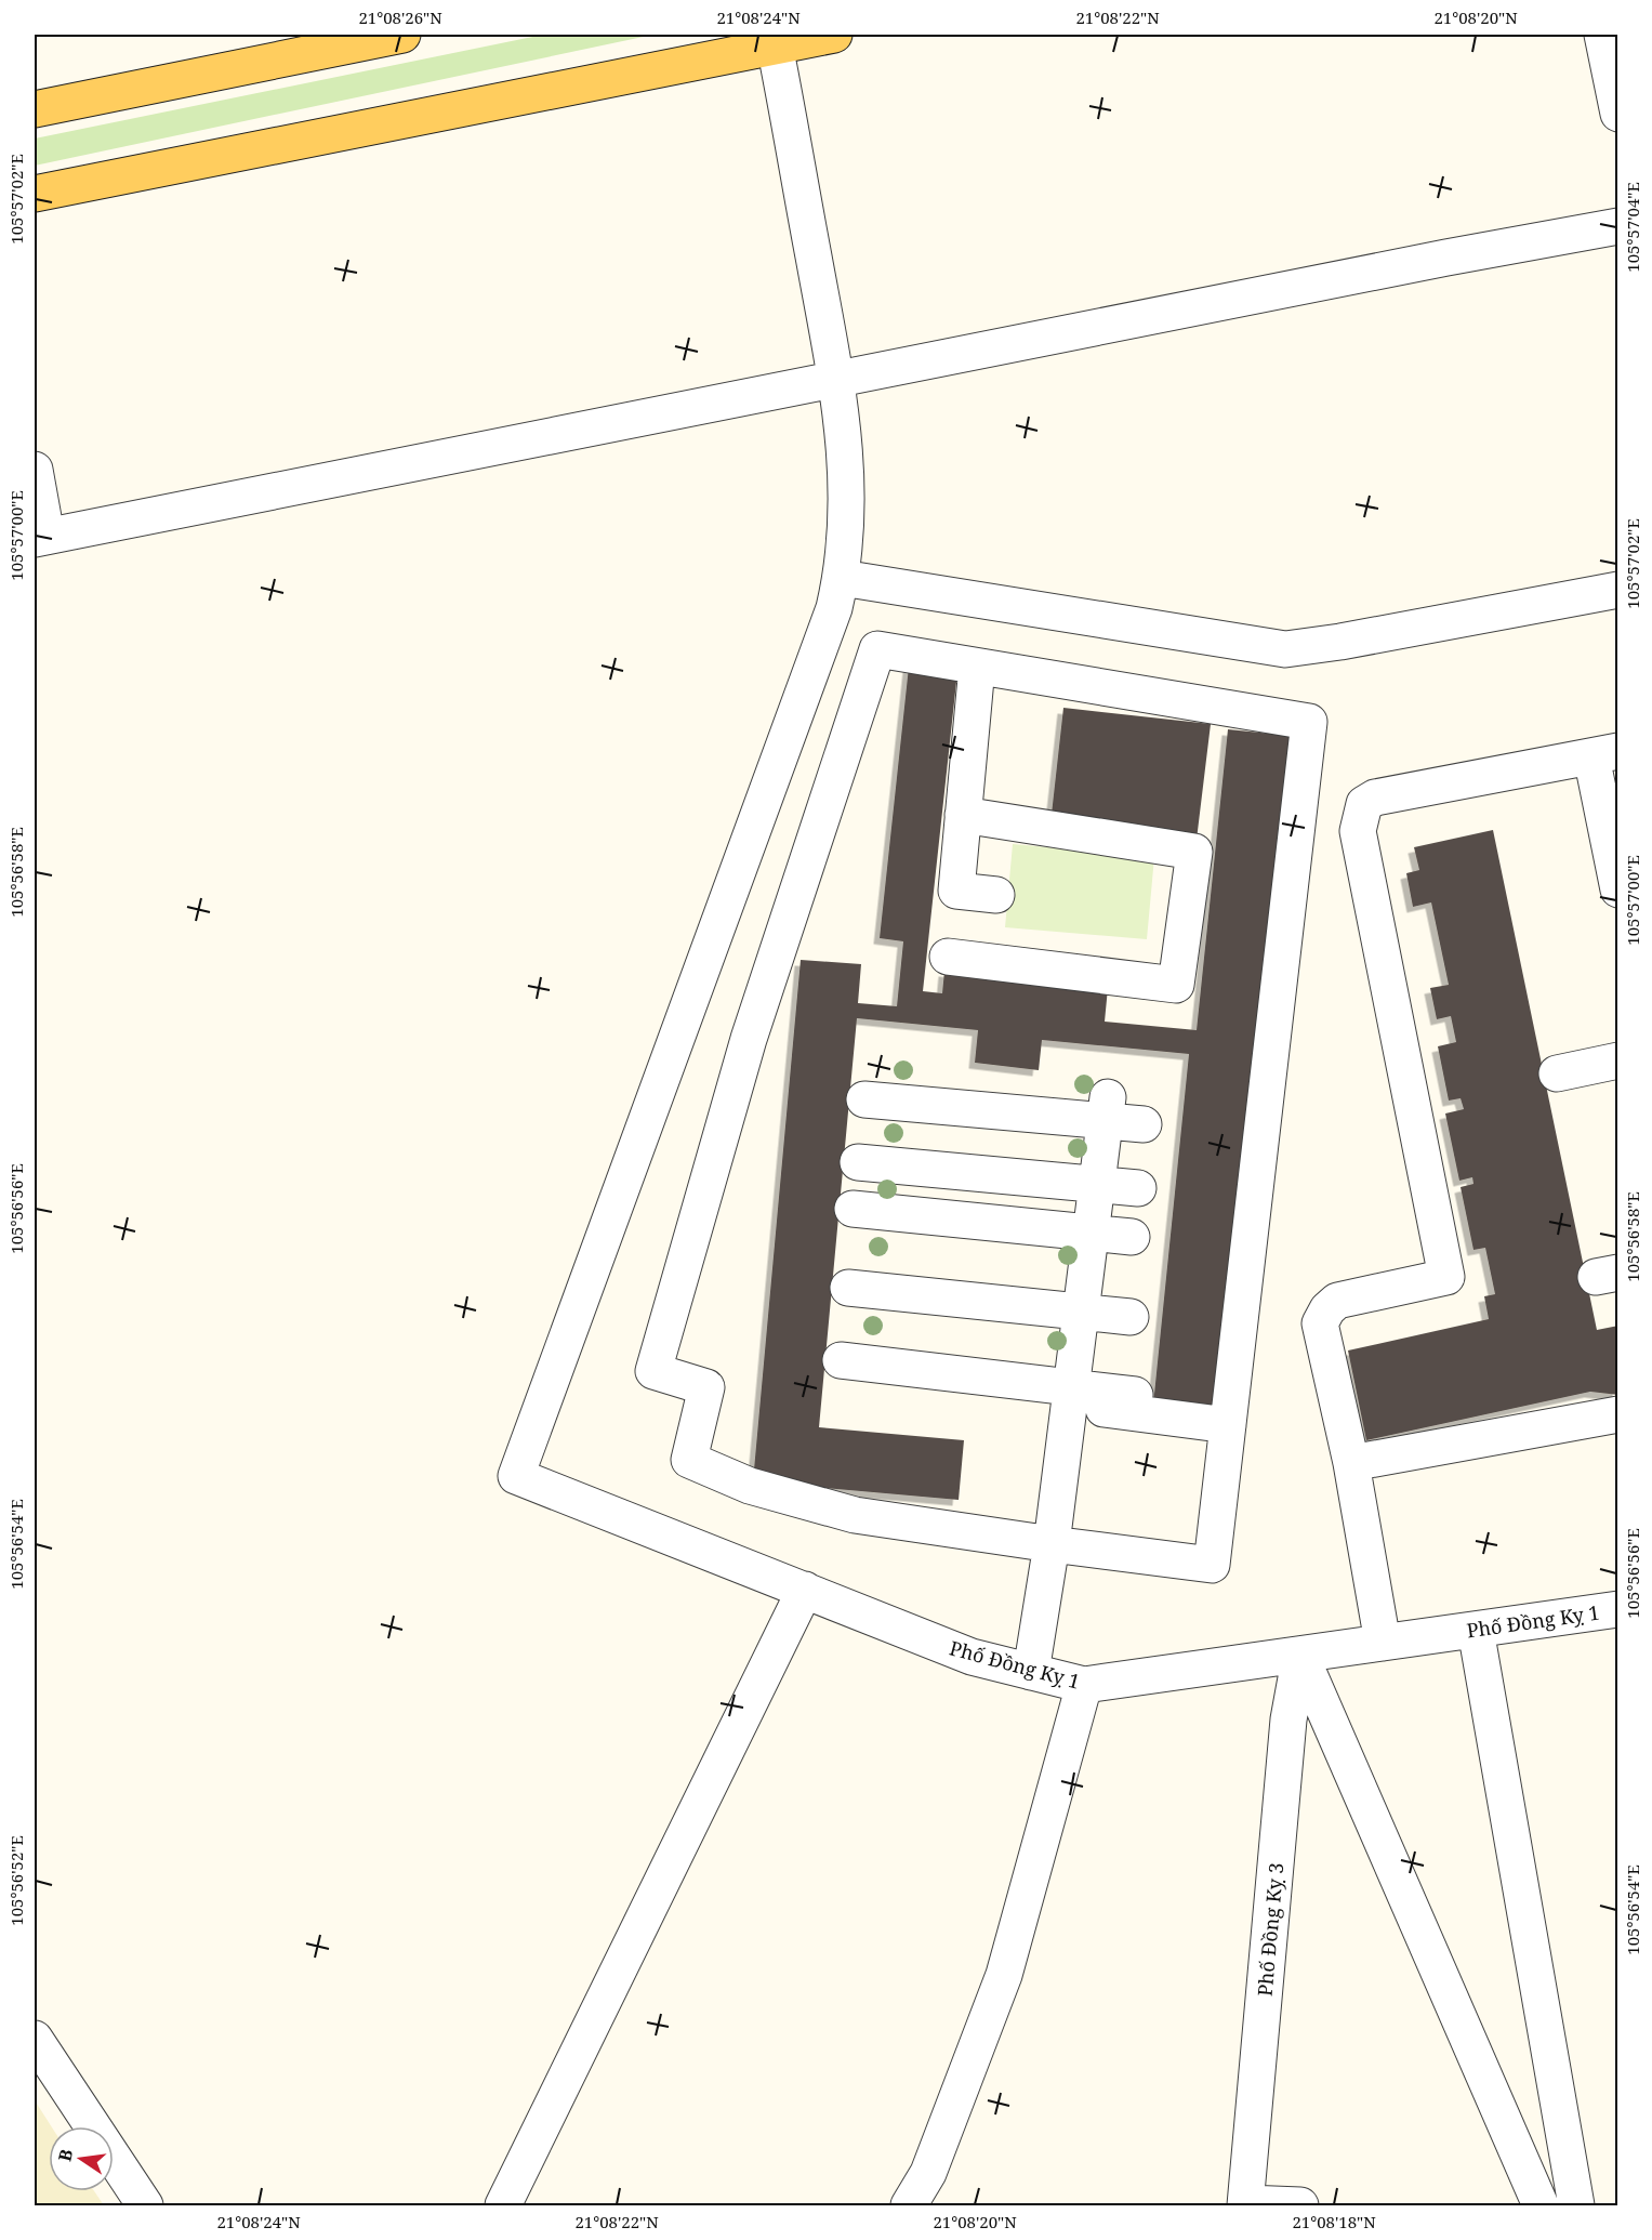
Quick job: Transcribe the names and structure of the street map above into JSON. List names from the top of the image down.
{
  "streets": {
    "street": ["Phố Đồng Kỵ 1", "Phố Đồng Kỵ 3"]
  },
  "crossings": [
    ["Phố Đồng Kỵ 1", "Phố Đồng Kỵ 3"]
  ],
  "north": "left",
  "coordinates": [
    "21°08'26\"N",
    "21°08'24\"N",
    "21°08'22\"N",
    "21°08'20\"N",
    "105°57'02\"E",
    "105°57'04\"E",
    "105°57'00\"E",
    "105°56'58\"E",
    "105°56'56\"E",
    "105°56'54\"E",
    "105°56'52\"E",
    "21°08'18\"N"
  ]
}
